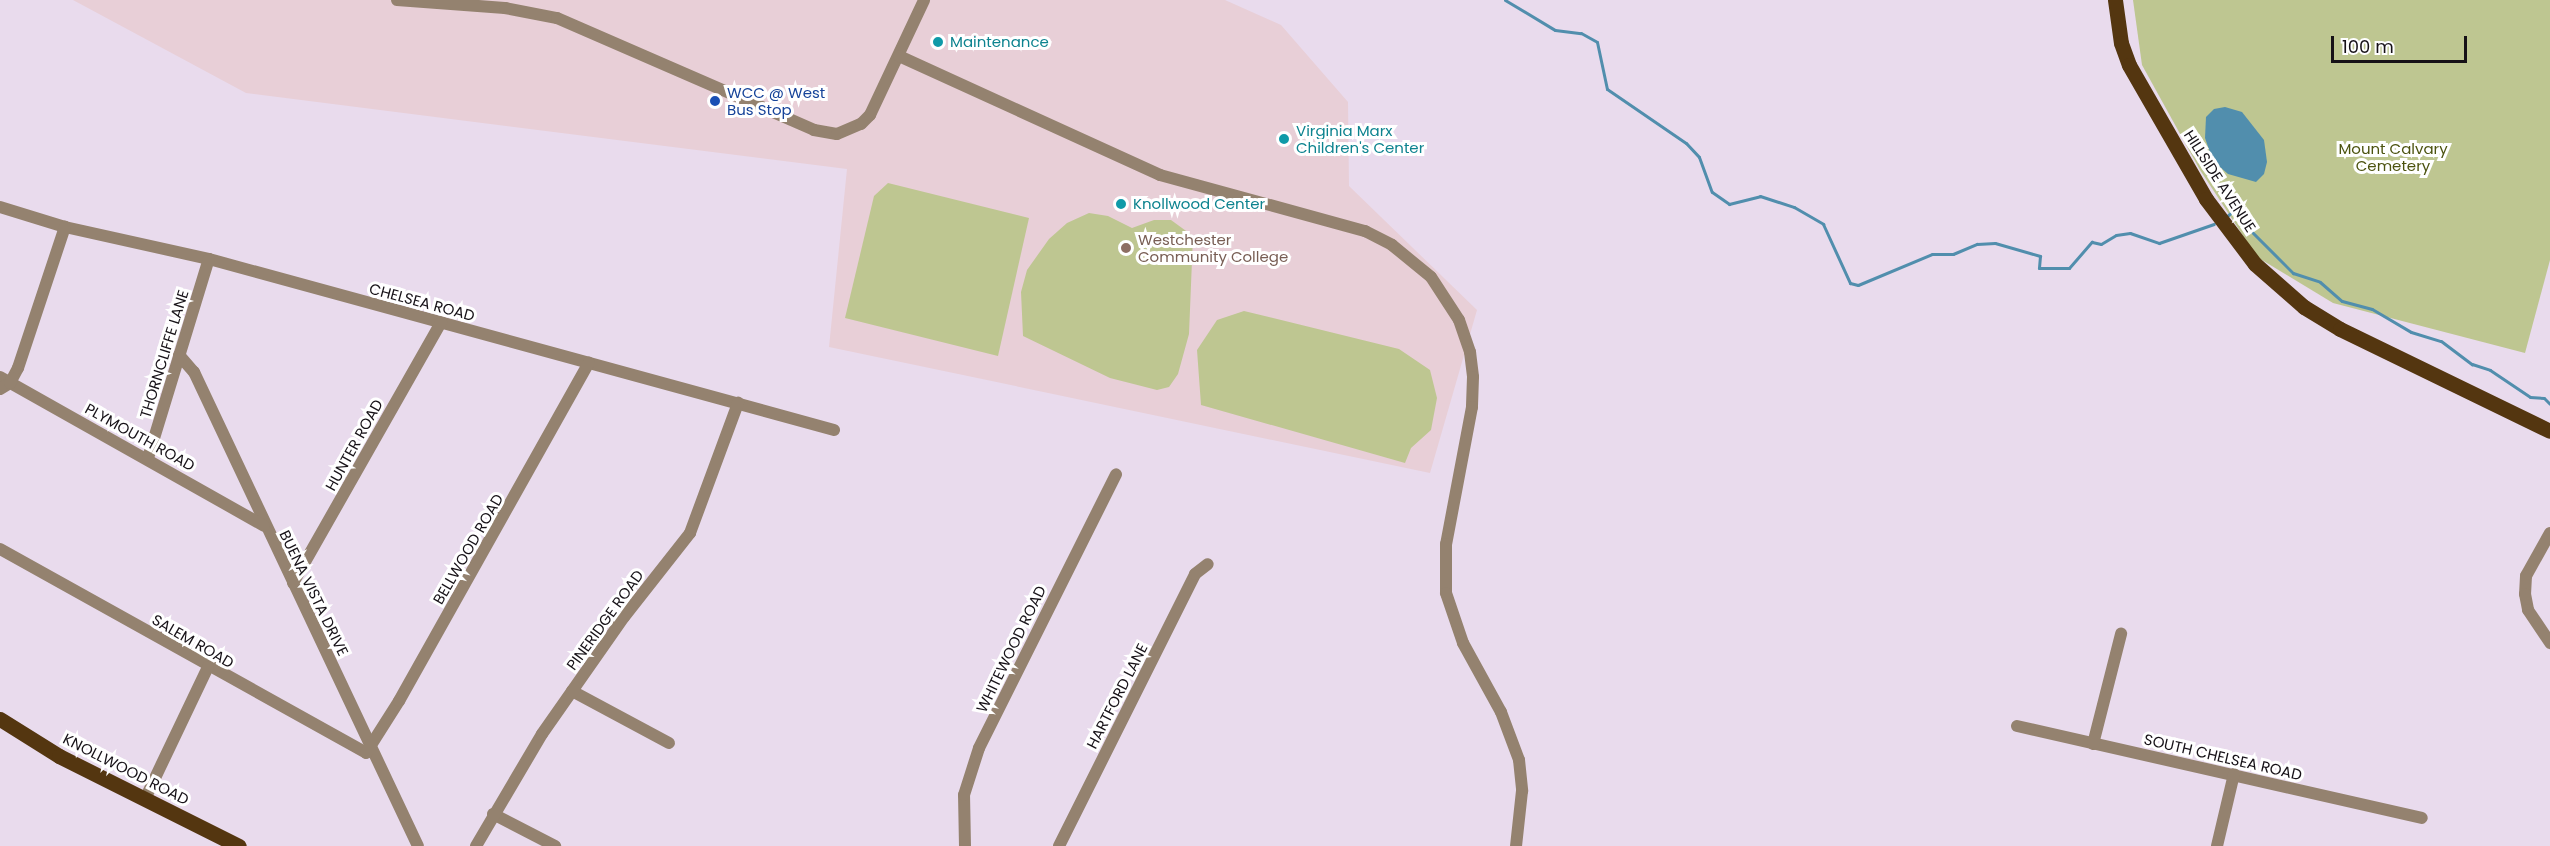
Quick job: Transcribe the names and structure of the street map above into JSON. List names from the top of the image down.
{
  "streets": {
    "main road": ["HILLSIDE AVENUE", "KNOLLWOOD ROAD"],
    "street": [
      "CHELSEA ROAD",
      "THORNCLIFFE LANE",
      "PLYMOUTH ROAD",
      "HUNTER ROAD",
      "BELLWOOD ROAD",
      "BUENA VISTA DRIVE",
      "PINERIDGE ROAD",
      "SALEM ROAD",
      "WHITEWOOD ROAD",
      "HARTFORD LANE",
      "SOUTH CHELSEA ROAD"
    ]
  },
  "crossings": [
    ["CHELSEA ROAD", "THORNCLIFFE LANE"],
    ["CHELSEA ROAD", "HUNTER ROAD"],
    ["CHELSEA ROAD", "BELLWOOD ROAD"],
    ["CHELSEA ROAD", "PINERIDGE ROAD"],
    ["THORNCLIFFE LANE", "PLYMOUTH ROAD"],
    ["THORNCLIFFE LANE", "BUENA VISTA DRIVE"],
    ["PLYMOUTH ROAD", "BUENA VISTA DRIVE"],
    ["HUNTER ROAD", "BUENA VISTA DRIVE"],
    ["BELLWOOD ROAD", "BUENA VISTA DRIVE"],
    ["BELLWOOD ROAD", "SALEM ROAD"],
    ["BUENA VISTA DRIVE", "SALEM ROAD"]
  ],
  "parks": ["Mount Calvary Cemetery"],
  "places": [
    "Maintenance",
    "WCC @ West Bus Stop",
    "Virginia Marx Children's Center",
    "Knollwood Center",
    "Westchester Community College"
  ],
  "scale_bar": "100 m"
}
